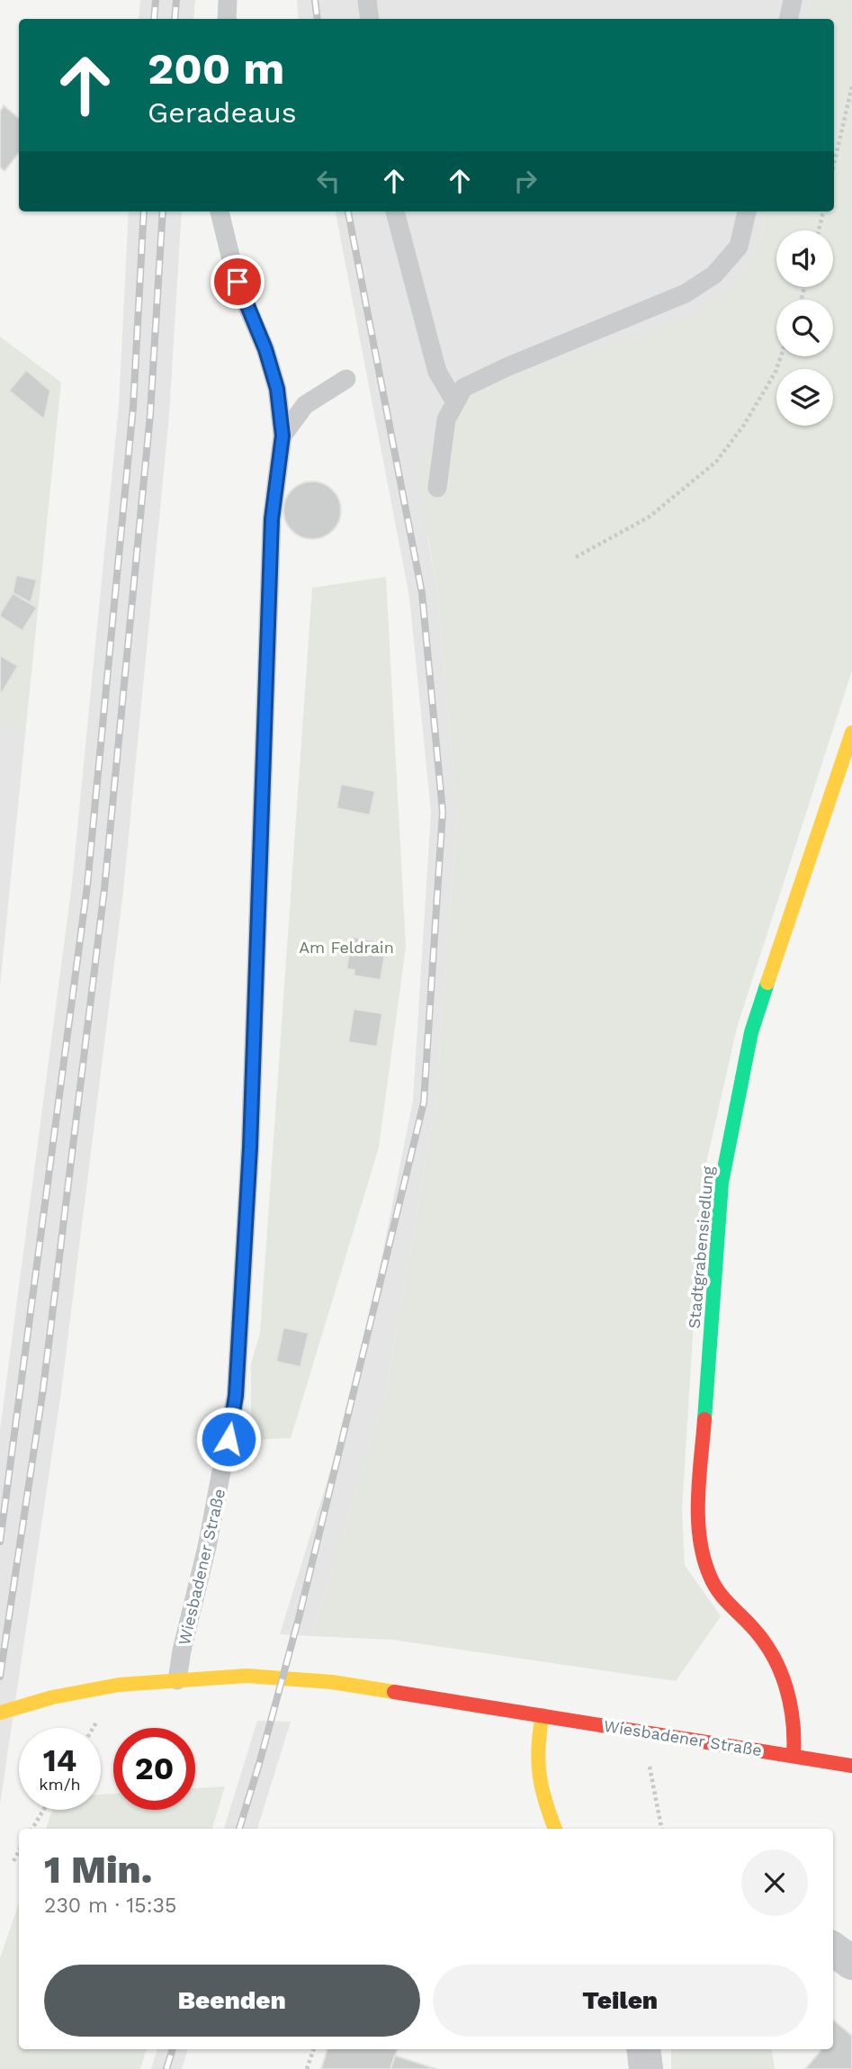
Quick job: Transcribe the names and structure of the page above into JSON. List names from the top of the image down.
{
  "streets": {
    "street": ["Stadtgrabensiedlung", "Wiesbadener Straße"]
  },
  "crossings": [
    ["Stadtgrabensiedlung", "Wiesbadener Straße"]
  ],
  "parks": ["Am Feldrain"],
  "page": {
    "turn": ["200 m", "Geradeaus"],
    "speed": "14 km/h",
    "limit": "20",
    "heading": ["1 Min.", "230 m · 15:35"],
    "buttons": ["Beenden", "Teilen"]
  }
}
